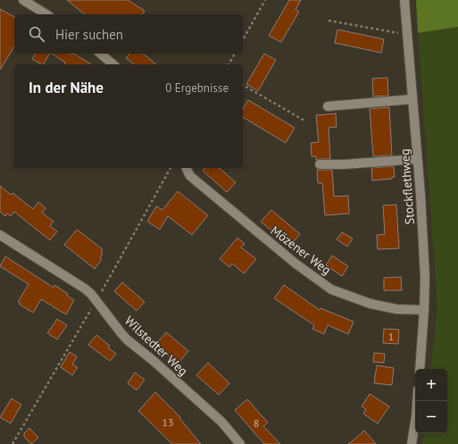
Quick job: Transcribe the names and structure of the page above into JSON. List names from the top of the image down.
{
  "streets": {
    "street": ["Stockflethweg", "Mözener Weg", "Wilstedter Weg"]
  },
  "crossings": [
    ["Stockflethweg", "Mözener Weg"]
  ],
  "house_numbers": ["1", "13", "8"],
  "page": {
    "search": "Hier suchen",
    "heading": ["In der Nähe", "0 Ergebnisse"],
    "map_buttons": ["+", "−"]
  }
}
